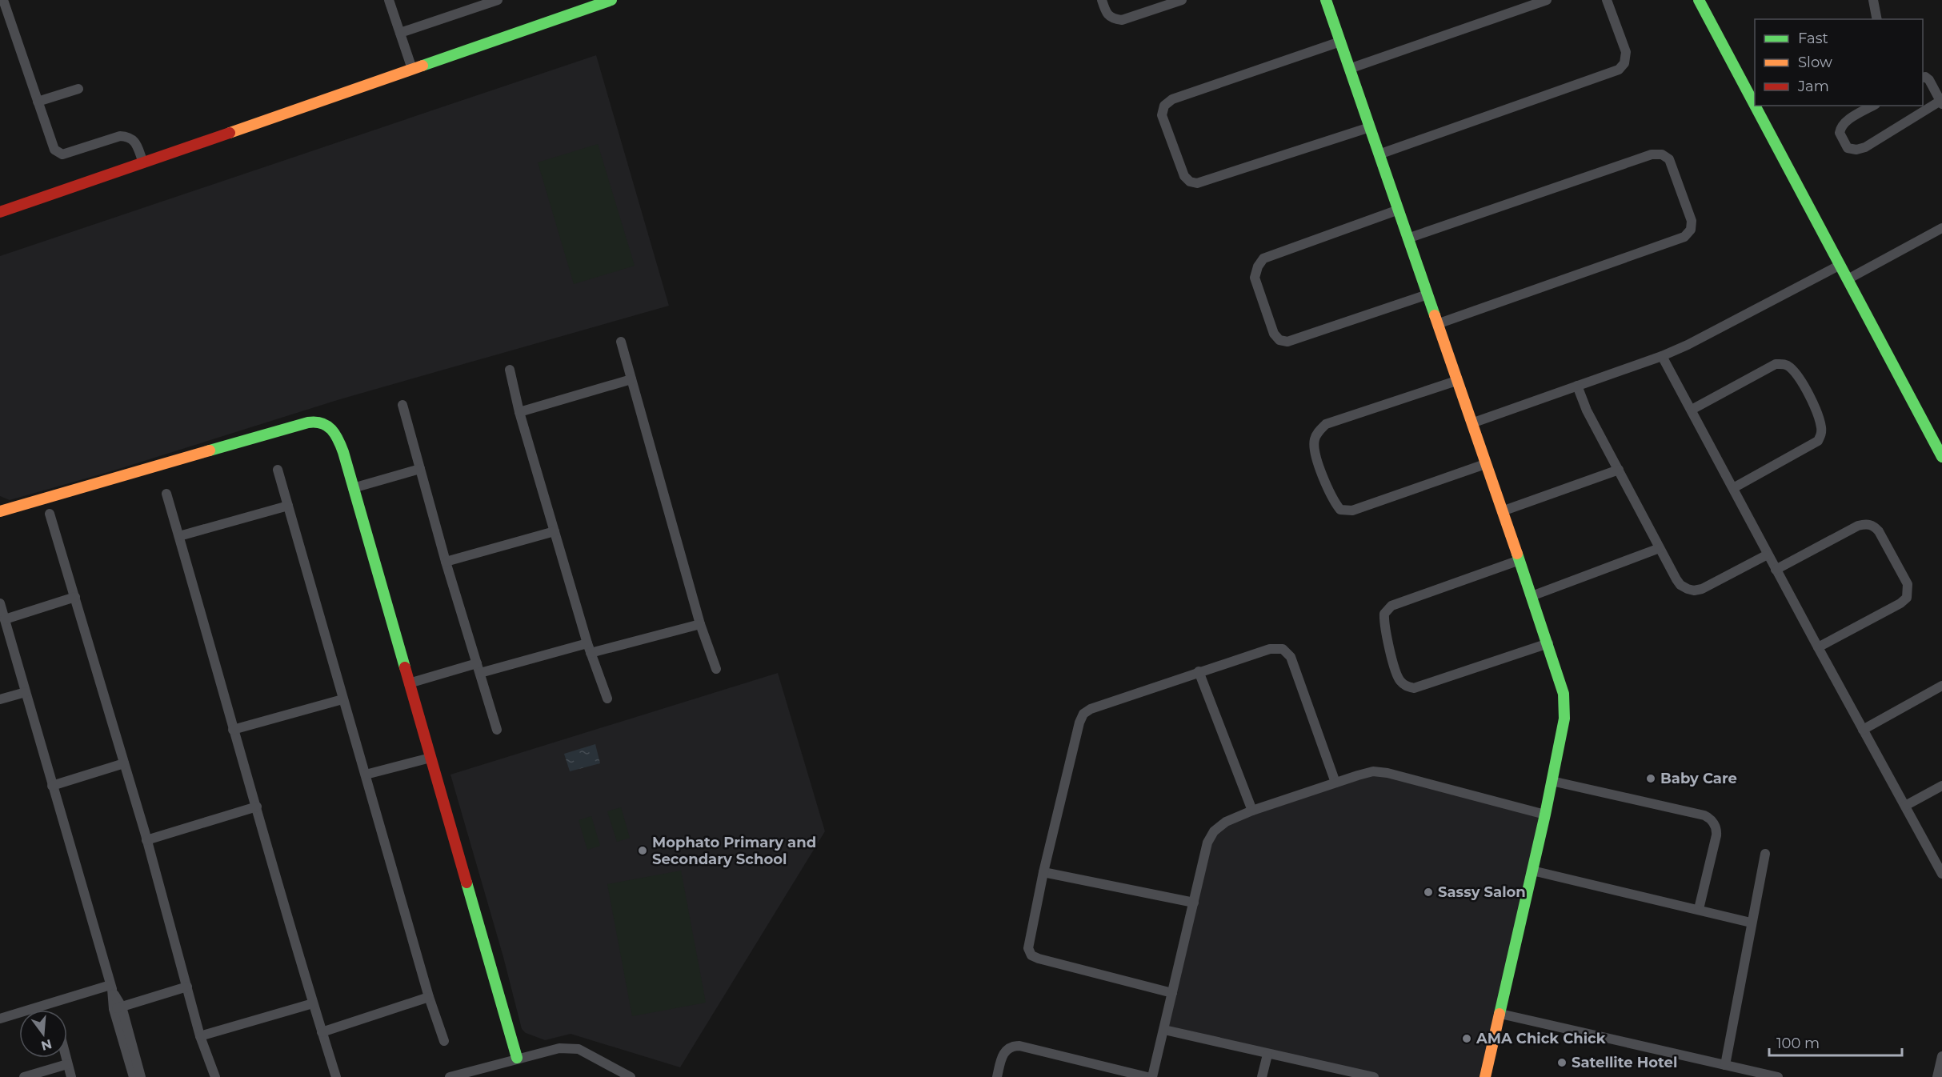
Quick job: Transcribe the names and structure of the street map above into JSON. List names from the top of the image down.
{
  "places": [
    "Baby Care",
    "Mophato Primary and Secondary School",
    "Sassy Salon",
    "AMA Chick Chick",
    "Satellite Hotel"
  ],
  "legend": ["Fast", "Slow", "Jam"],
  "scale_bar": "100 m",
  "north": "bottom"
}
